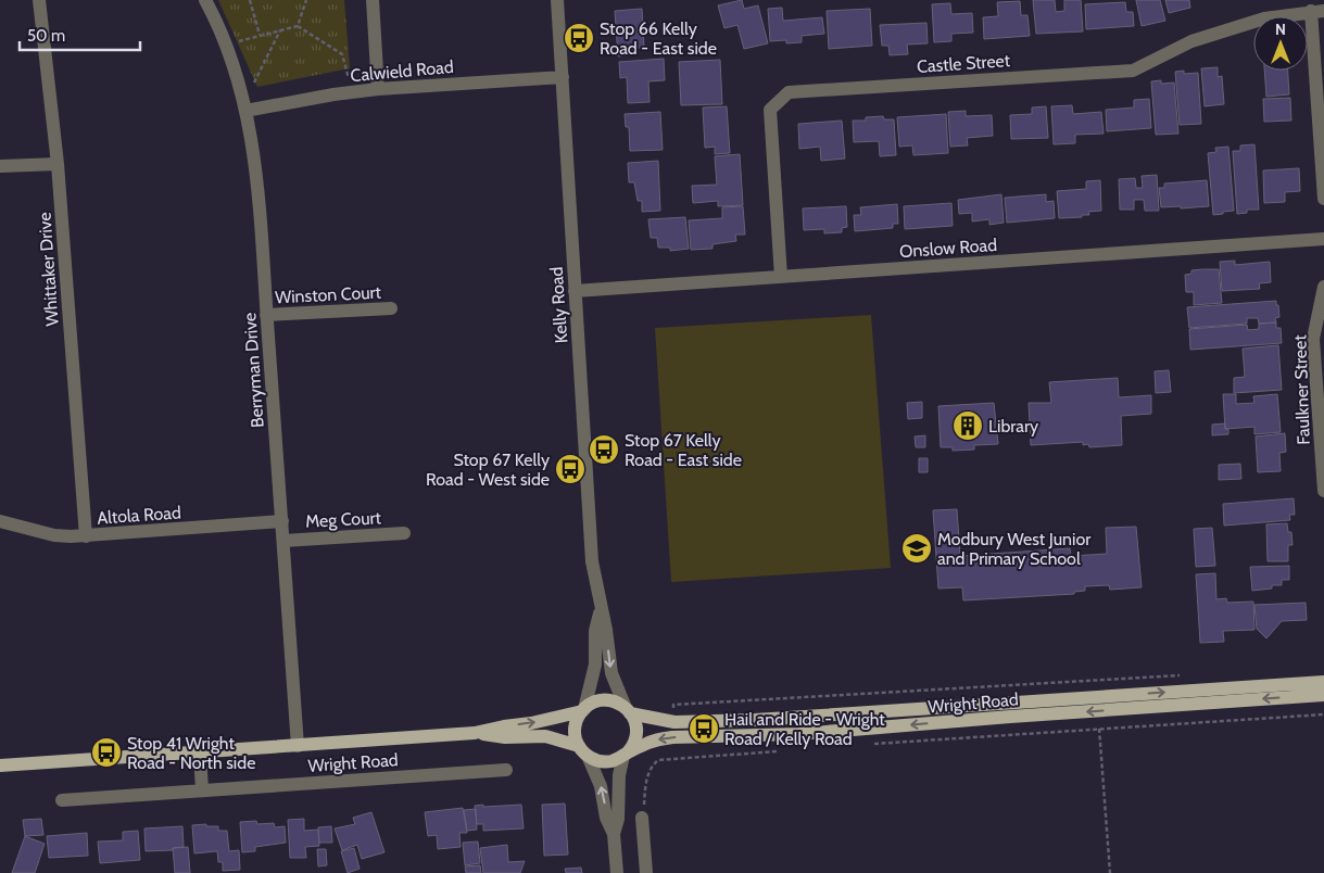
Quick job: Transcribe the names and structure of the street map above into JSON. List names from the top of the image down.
{
  "streets": {
    "main road": ["Wright Road"],
    "street": [
      "Castle Street",
      "Calwield Road",
      "Onslow Road",
      "Whittaker Drive",
      "Winston Court",
      "Kelly Road",
      "Berryman Drive",
      "Faulkner Street",
      "Altola Road",
      "Meg Court"
    ]
  },
  "crossings": [
    ["Castle Street", "Onslow Road"],
    ["Calwield Road", "Kelly Road"],
    ["Calwield Road", "Berryman Drive"],
    ["Onslow Road", "Kelly Road"],
    ["Whittaker Drive", "Altola Road"],
    ["Winston Court", "Berryman Drive"],
    ["Kelly Road", "Wright Road"],
    ["Berryman Drive", "Altola Road"],
    ["Berryman Drive", "Meg Court"],
    ["Berryman Drive", "Wright Road"]
  ],
  "places": {
    "bus stop": [
      "Stop 66 Kelly Road - East side",
      "Stop 67 Kelly Road - East side",
      "Stop 67 Kelly Road - West side",
      "Hail and Ride - Wright Road / Kelly Road",
      "Stop 41 Wright Road - North side"
    ],
    "building": ["Library"],
    "school or university": ["Modbury West Junior and Primary School"]
  },
  "scale_bar": "50 m",
  "north": "top"
}
